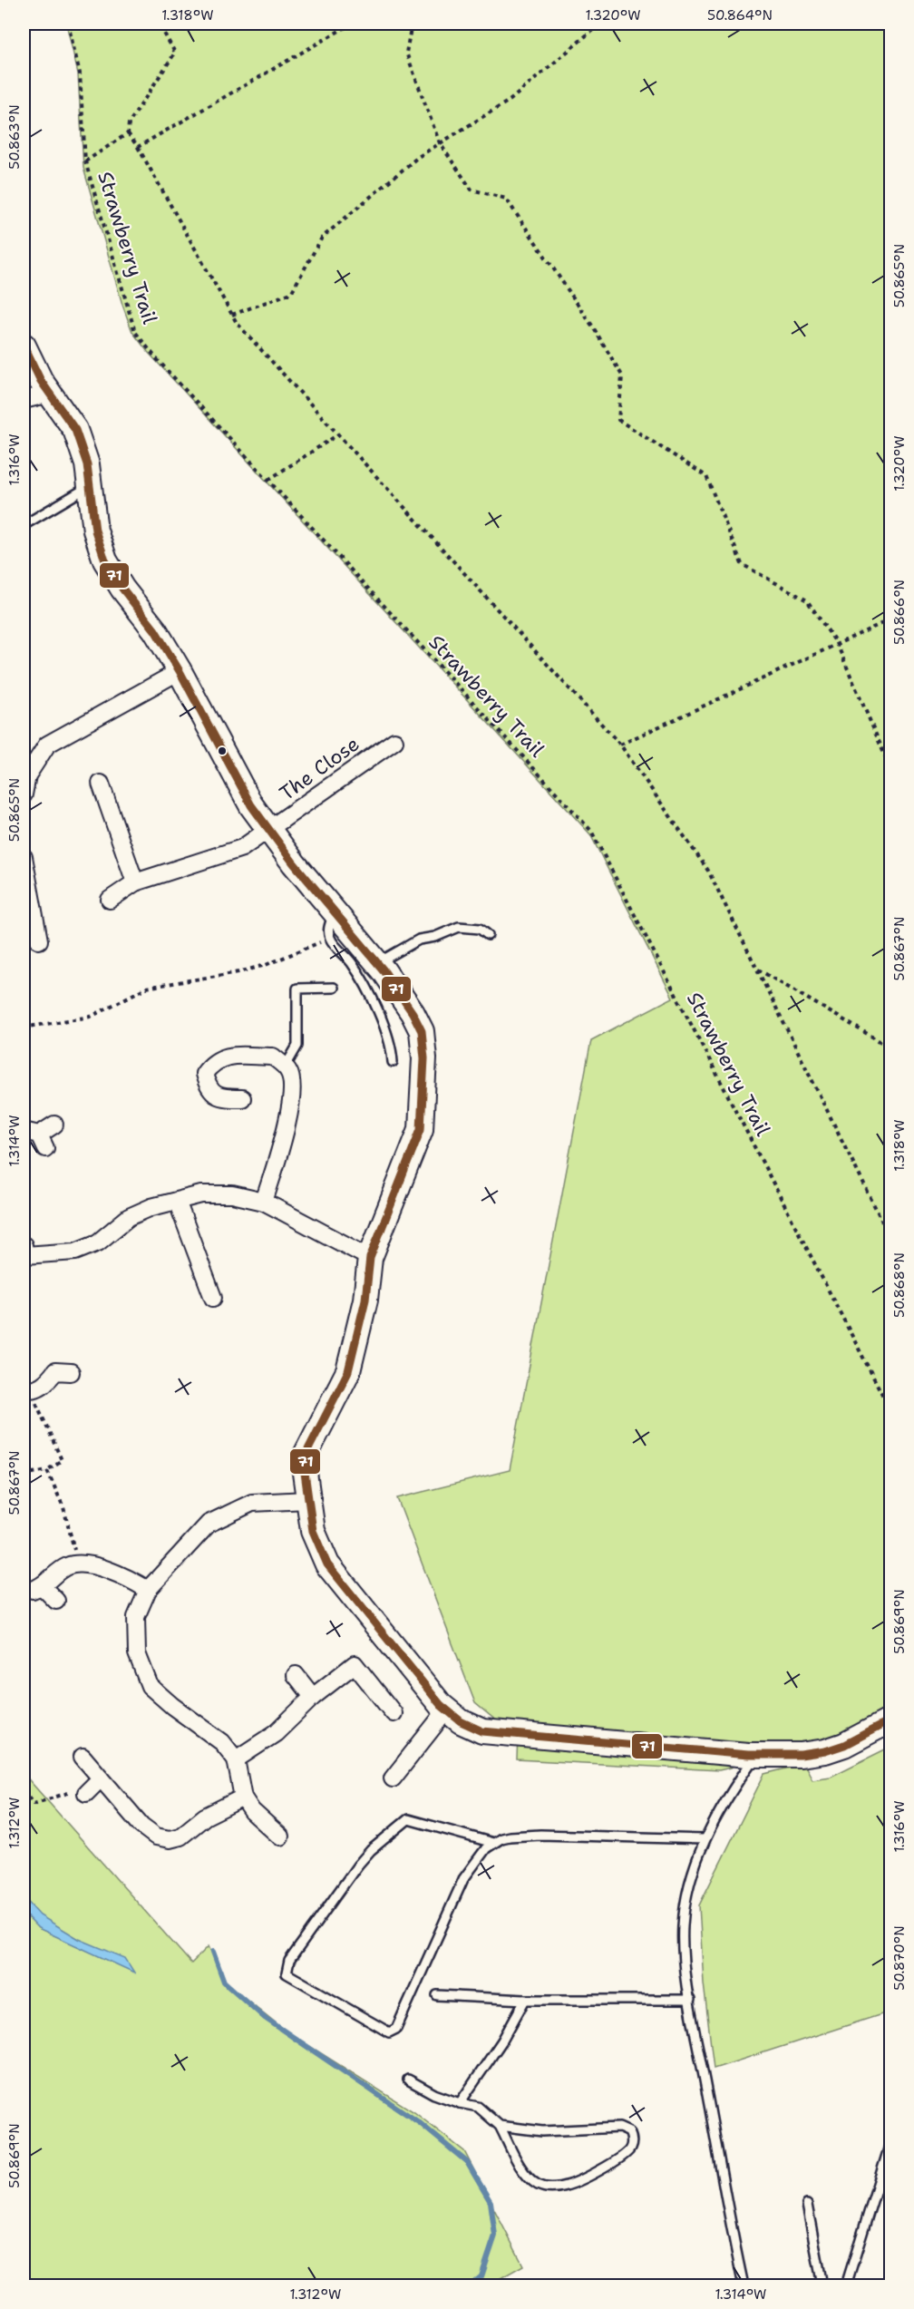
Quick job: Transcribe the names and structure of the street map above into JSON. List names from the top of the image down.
{
  "streets": {
    "street": ["The Close"],
    "path": ["Strawberry Trail"]
  },
  "lines": ["transit line 71"],
  "coordinates": [
    "1.318°W",
    "1.320°W",
    "50.864°N",
    "50.863°N",
    "50.865°N",
    "1.316°W",
    "50.866°N",
    "50.867°N",
    "1.314°W",
    "50.868°N",
    "50.869°N",
    "1.312°W",
    "50.870°N"
  ]
}
